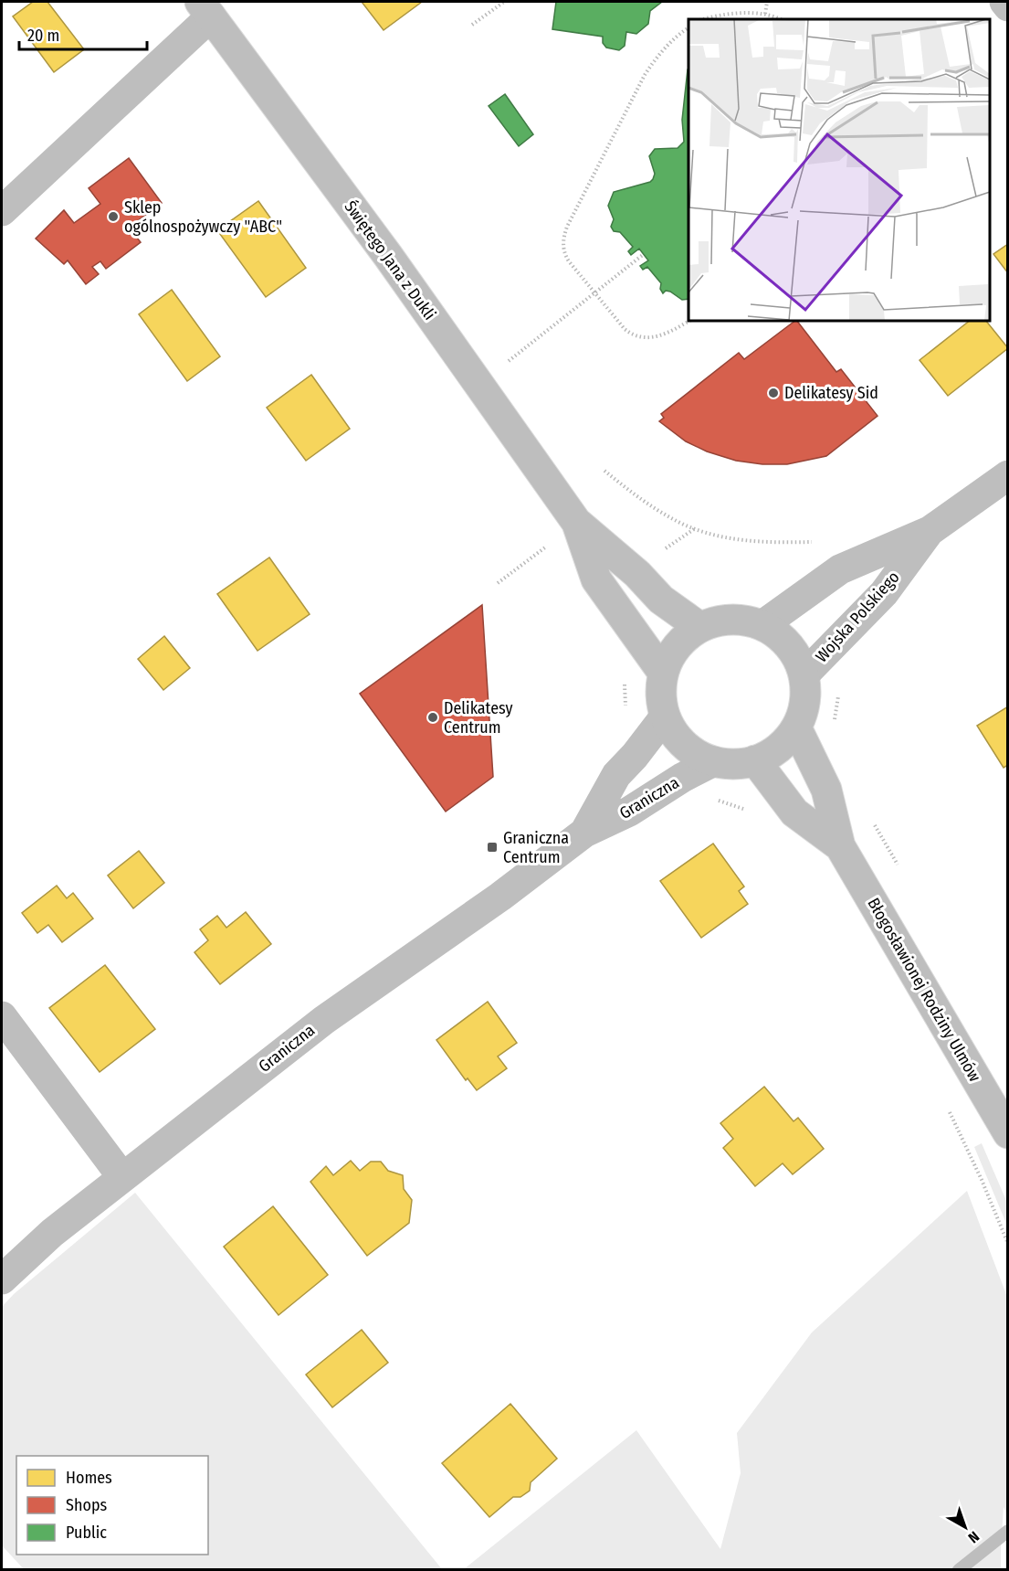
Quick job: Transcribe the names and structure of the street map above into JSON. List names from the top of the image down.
{
  "streets": {
    "main road": [
      "Świętego Jana z Dukli",
      "Wojska Polskiego",
      "Graniczna",
      "Błogosławionej Rodziny Ulmów"
    ]
  },
  "crossings": [
    ["Świętego Jana z Dukli", "Wojska Polskiego"],
    ["Świętego Jana z Dukli", "Graniczna"],
    ["Świętego Jana z Dukli", "Błogosławionej Rodziny Ulmów"],
    ["Wojska Polskiego", "Graniczna"],
    ["Wojska Polskiego", "Błogosławionej Rodziny Ulmów"],
    ["Graniczna", "Błogosławionej Rodziny Ulmów"]
  ],
  "places": {
    "other": ["Sklep ogólnospożywczy \"ABC\"", "Delikatesy Sid", "Delikatesy Centrum"],
    "transit": ["Graniczna Centrum"]
  },
  "legend": ["Homes", "Shops", "Public"],
  "scale_bar": "20 m",
  "north": "bottom right"
}
